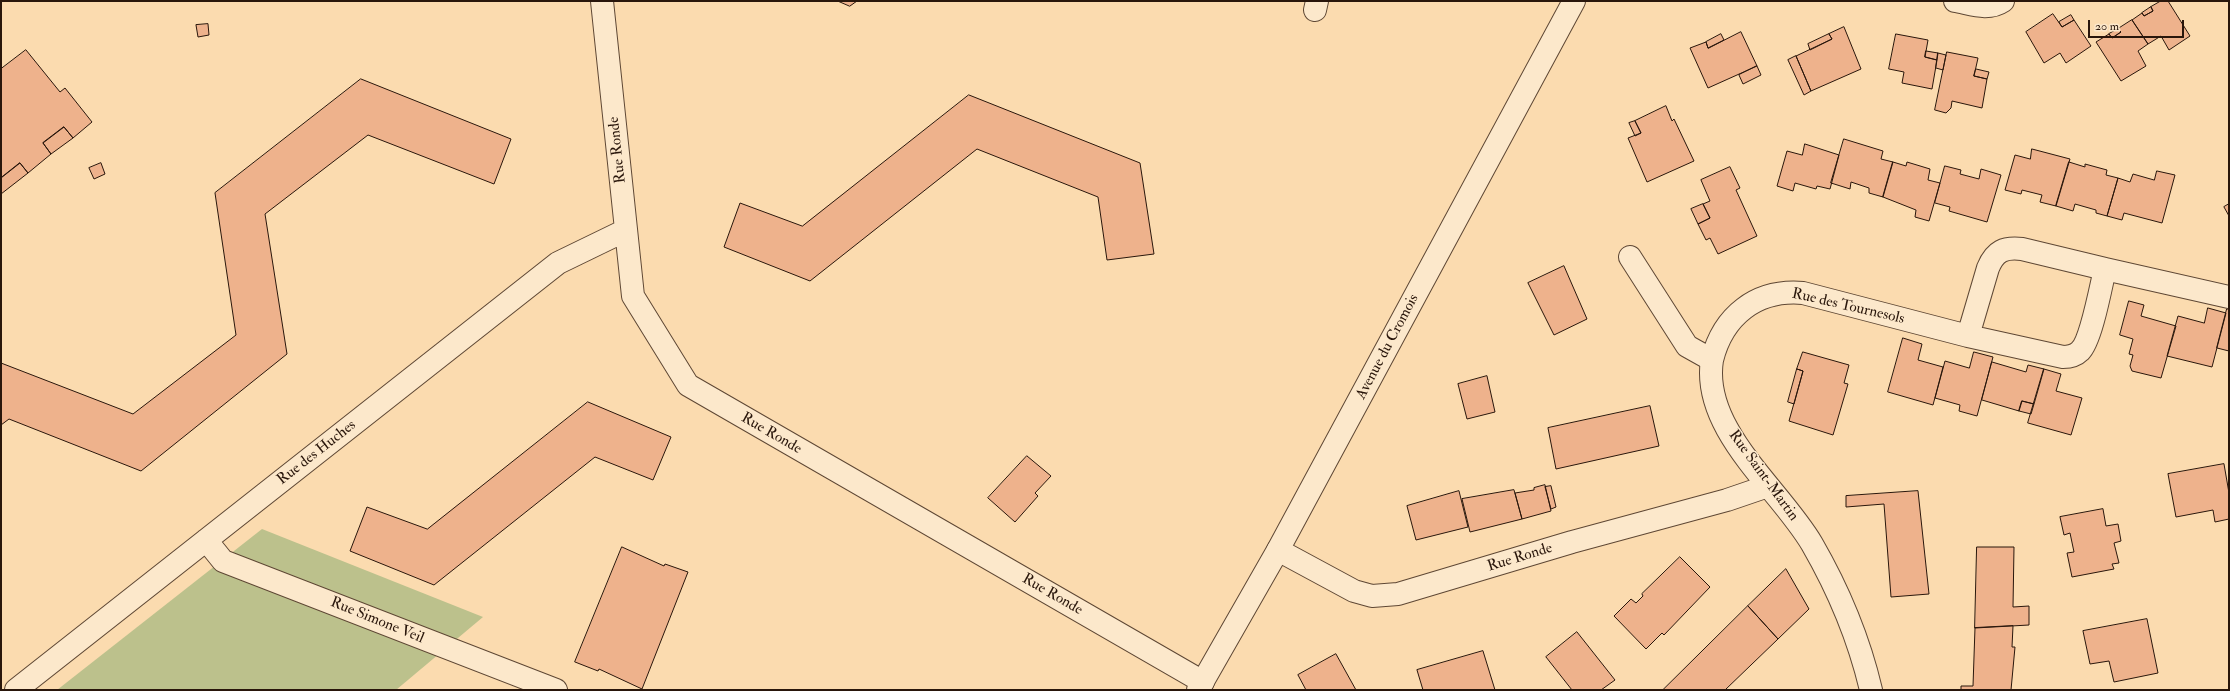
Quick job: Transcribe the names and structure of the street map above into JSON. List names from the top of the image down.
{
  "streets": {
    "street": [
      "Rue Ronde",
      "Rue des Tournesols",
      "Avenue du Cromois",
      "Rue des Huches",
      "Rue Saint-Martin",
      "Rue Simone Veil"
    ]
  },
  "crossings": [
    ["Rue Ronde", "Avenue du Cromois"],
    ["Rue Ronde", "Rue des Huches"],
    ["Rue Ronde", "Rue Saint-Martin"],
    ["Rue des Tournesols", "Rue Saint-Martin"],
    ["Rue des Huches", "Rue Simone Veil"]
  ],
  "scale_bar": "20 m"
}
